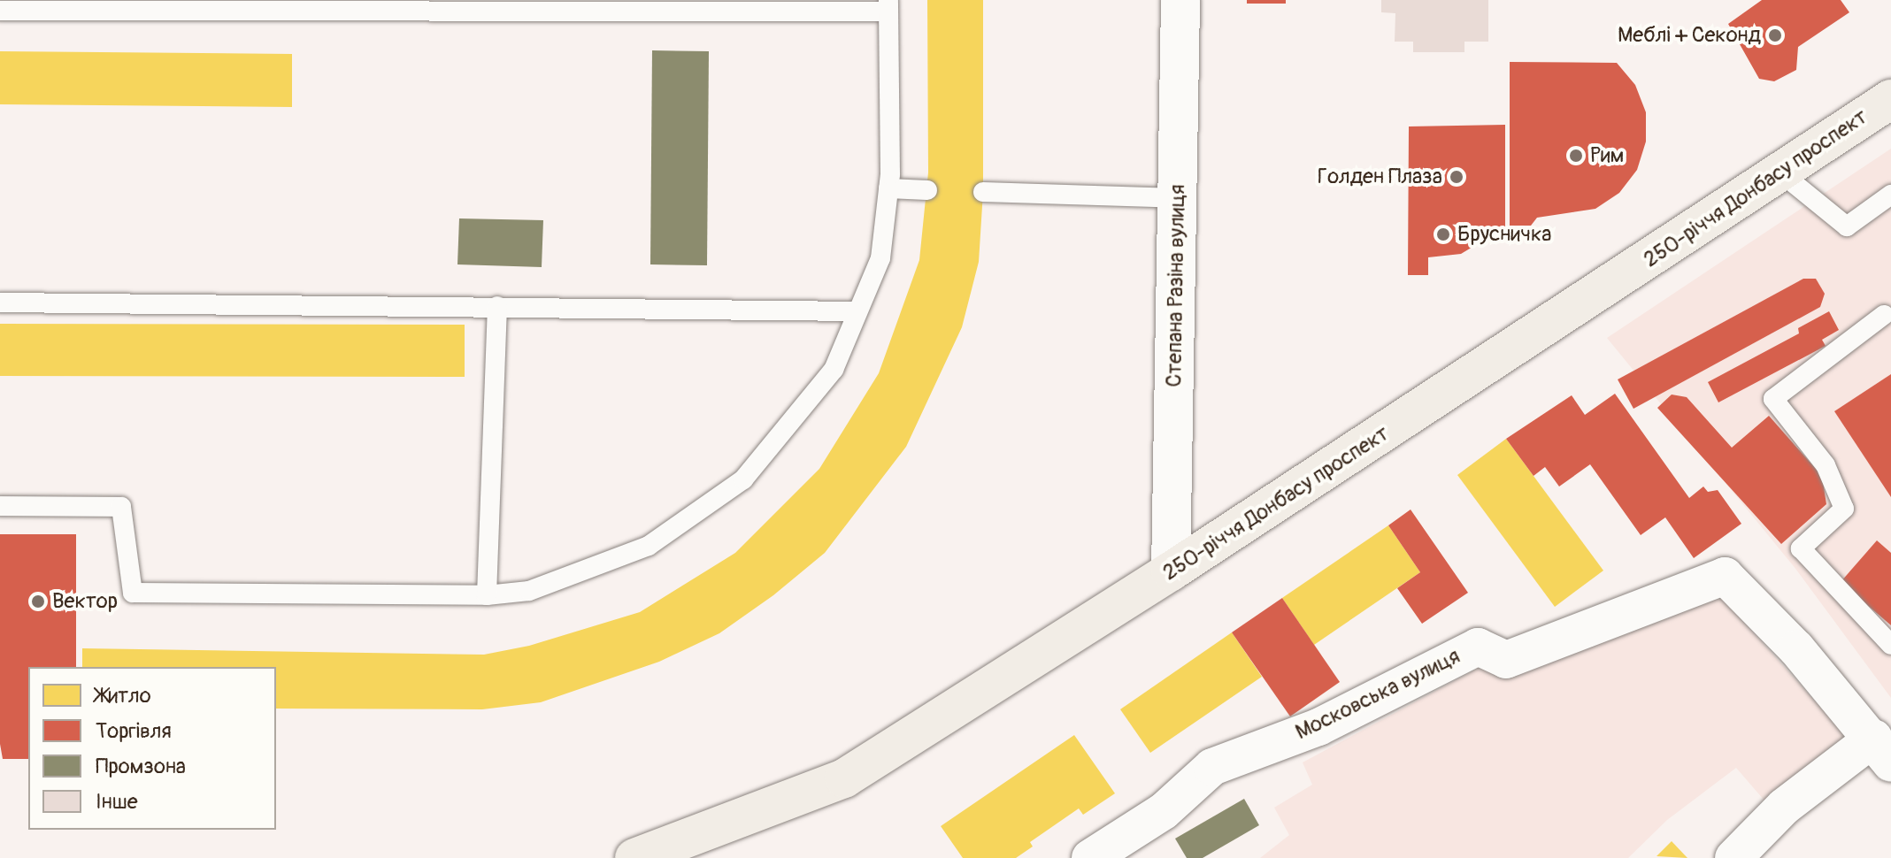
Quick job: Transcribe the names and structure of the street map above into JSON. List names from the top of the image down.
{
  "streets": {
    "main road": ["250-річчя Донбасу проспект"],
    "street": ["Степана Разіна вулиця", "Московська вулиця"]
  },
  "crossings": [
    ["250-річчя Донбасу проспект", "Степана Разіна вулиця"]
  ],
  "places": [
    "Меблі + Секонд",
    "Рим",
    "Голден Плаза",
    "Брусничка",
    "Вектор"
  ],
  "legend": [
    "Житло",
    "Торгівля",
    "Промзона",
    "Інше"
  ]
}
